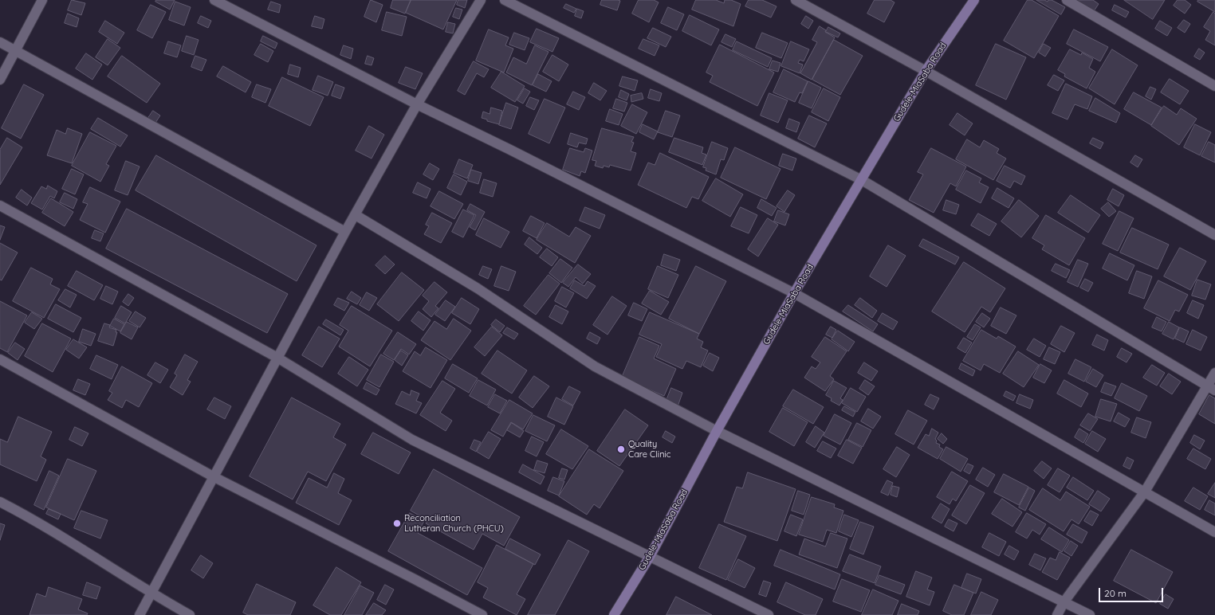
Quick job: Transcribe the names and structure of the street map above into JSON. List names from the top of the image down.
{
  "streets": {
    "main road": ["Gudele-MiaSaba Road"]
  },
  "places": ["Quality Care Clinic", "Reconciliation Lutheran Church (PHCU)"],
  "scale_bar": "20 m"
}
